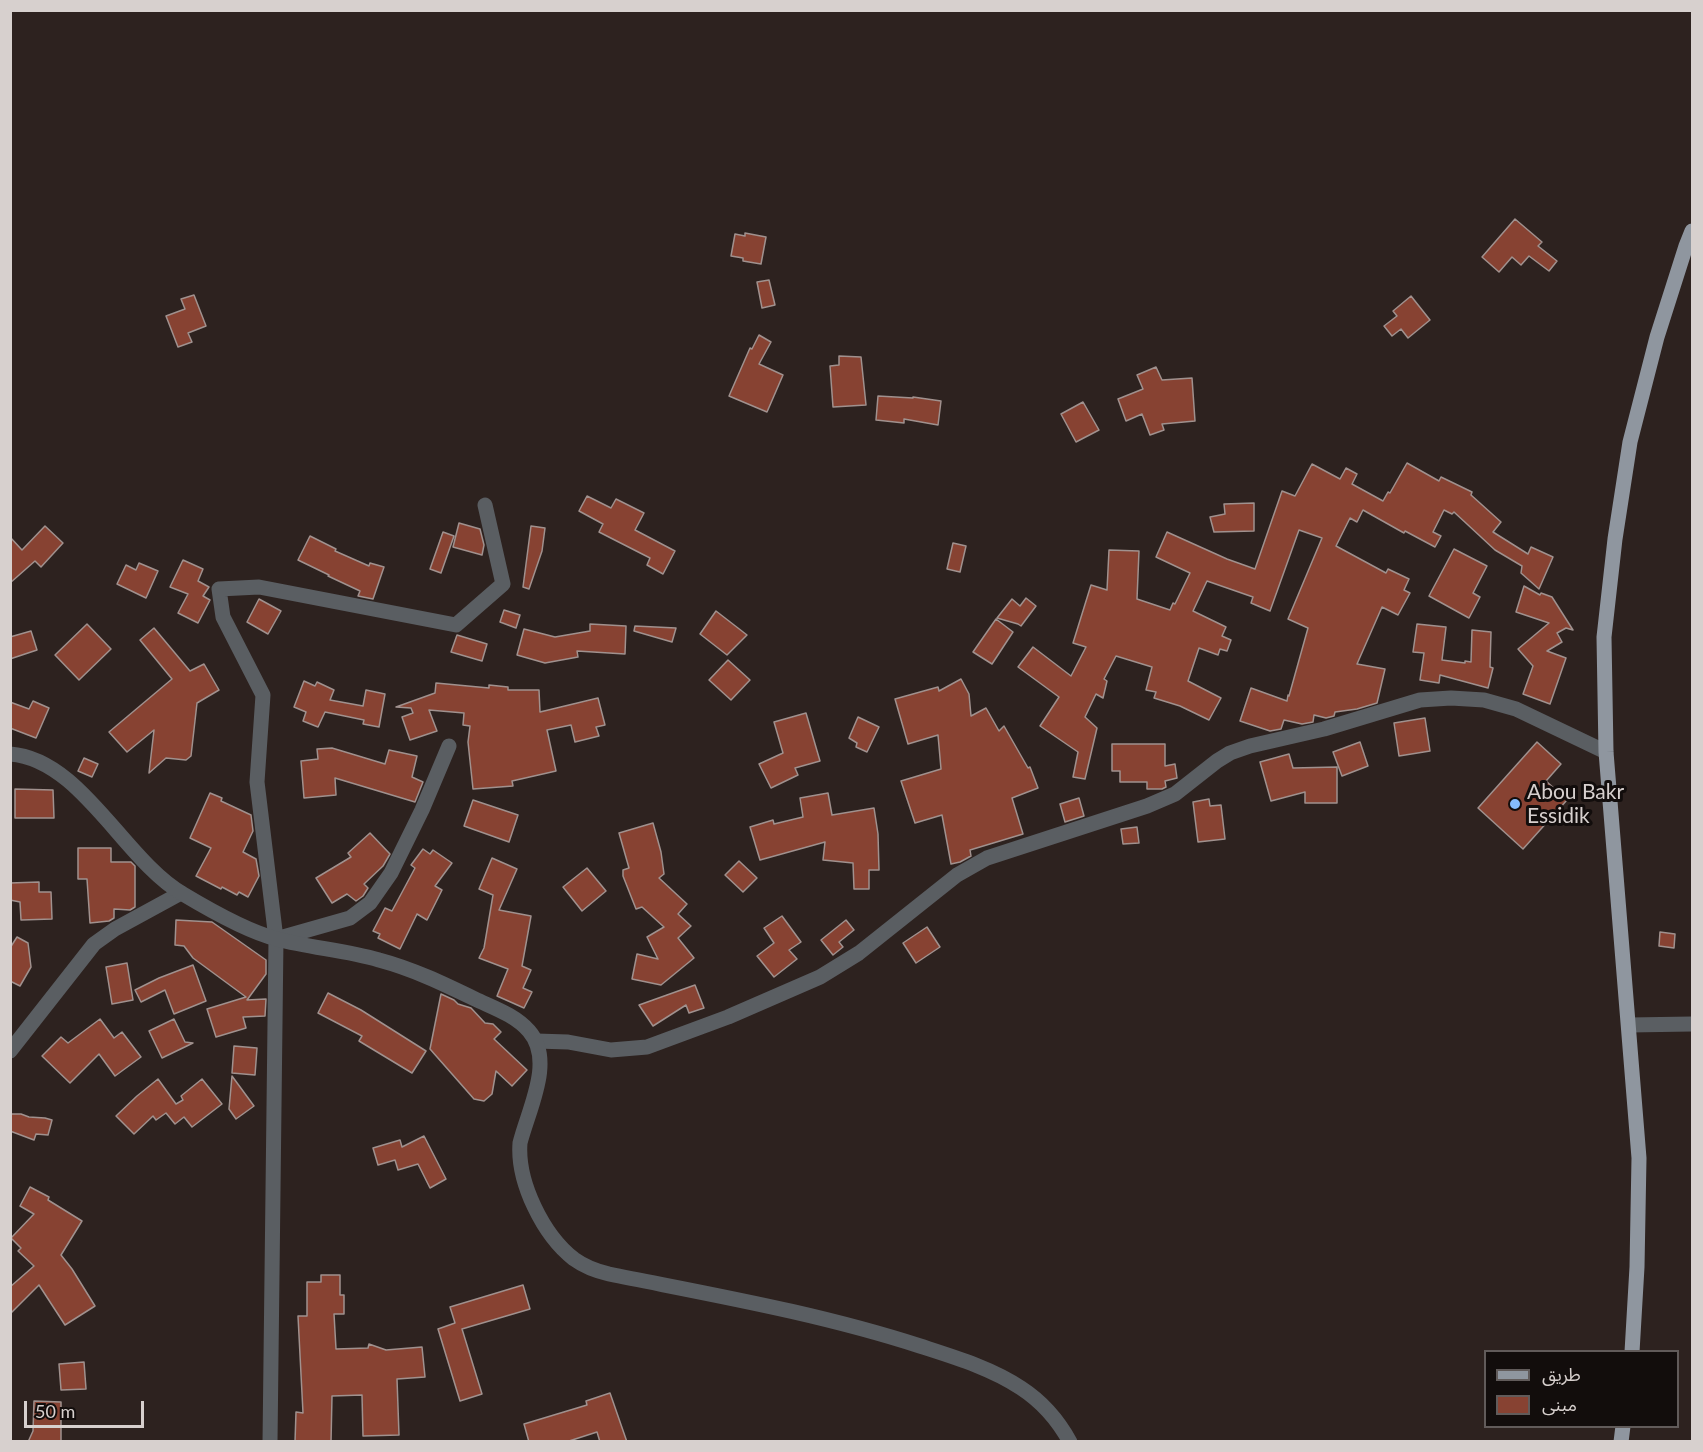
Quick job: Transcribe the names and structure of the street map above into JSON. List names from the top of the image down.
{
  "places": ["Abou Bakr Essidik"],
  "legend": ["طريق", "مبنى"],
  "scale_bar": "50 m"
}
